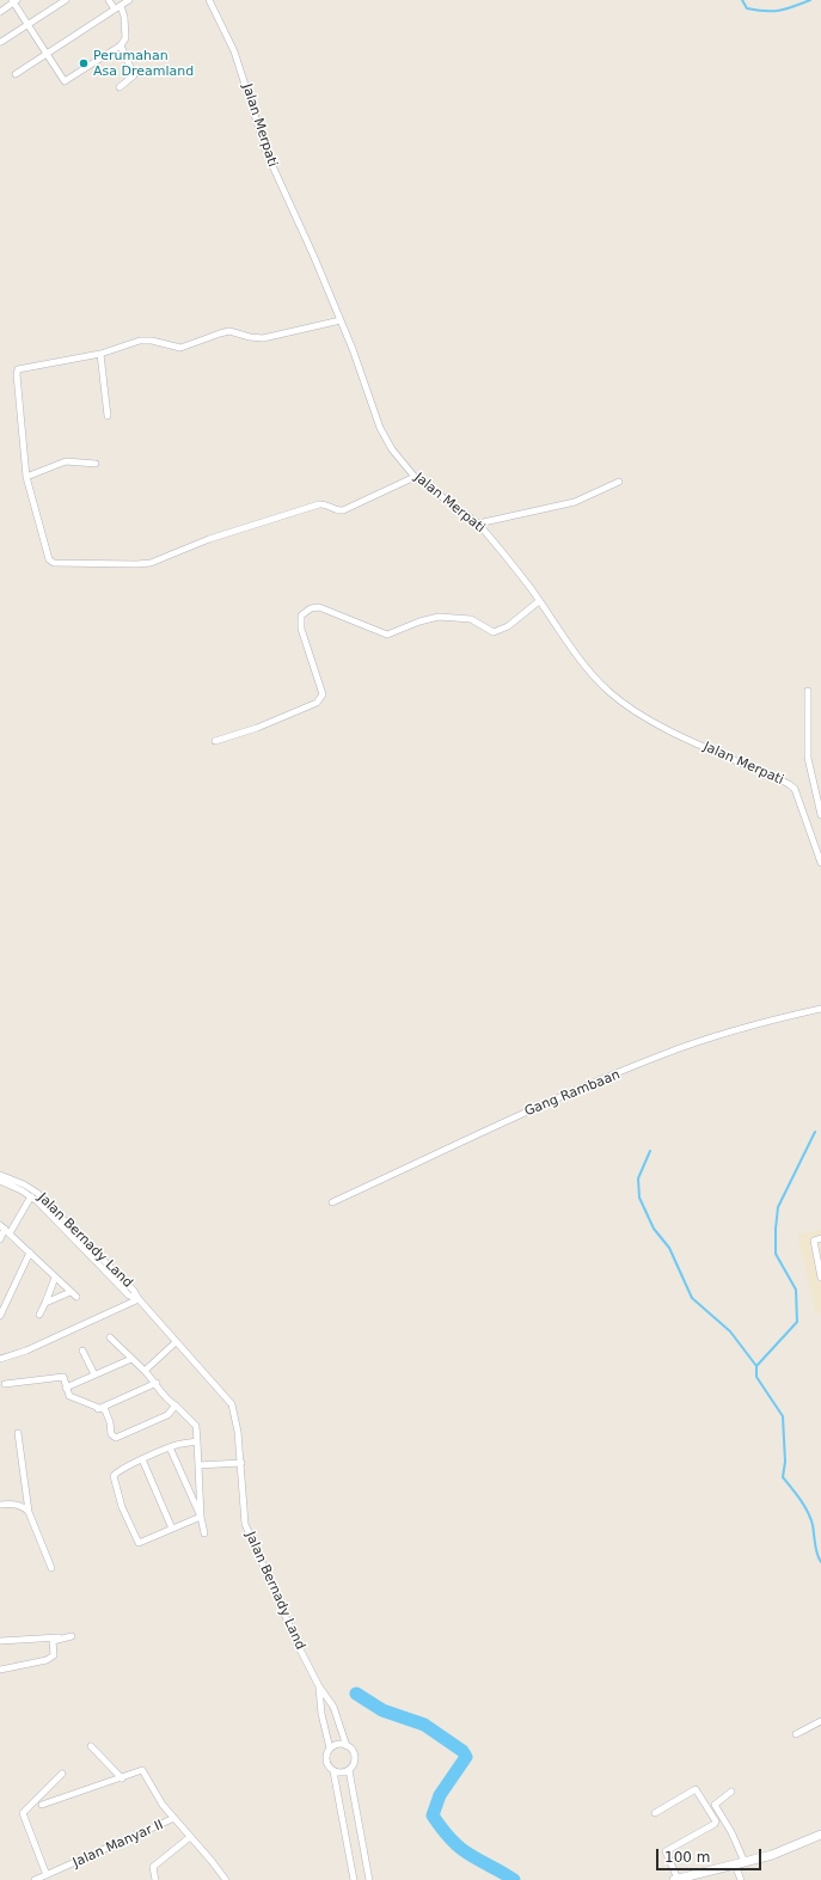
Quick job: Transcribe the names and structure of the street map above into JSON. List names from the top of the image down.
{
  "streets": {
    "street": [
      "Jalan Merpati",
      "Gang Rambaan",
      "Jalan Bernady Land",
      "Jalan Manyar II"
    ]
  },
  "places": ["Perumahan Asa Dreamland"],
  "scale_bar": "100 m"
}
